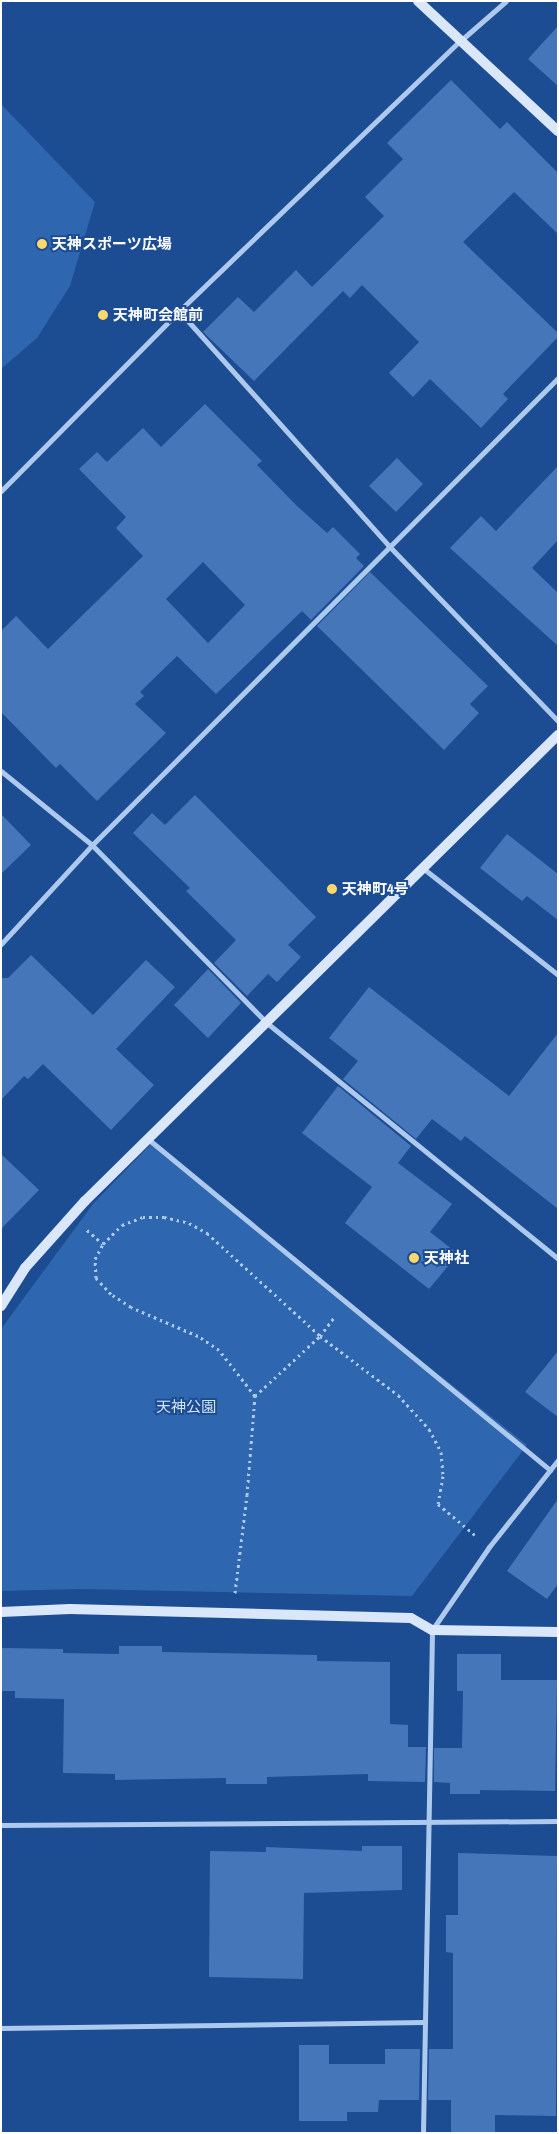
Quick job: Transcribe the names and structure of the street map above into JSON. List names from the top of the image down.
{
  "parks": ["天神公園"],
  "places": [
    "天神スポーツ広場",
    "天神町会館前",
    "天神町4号",
    "天神社"
  ]
}
